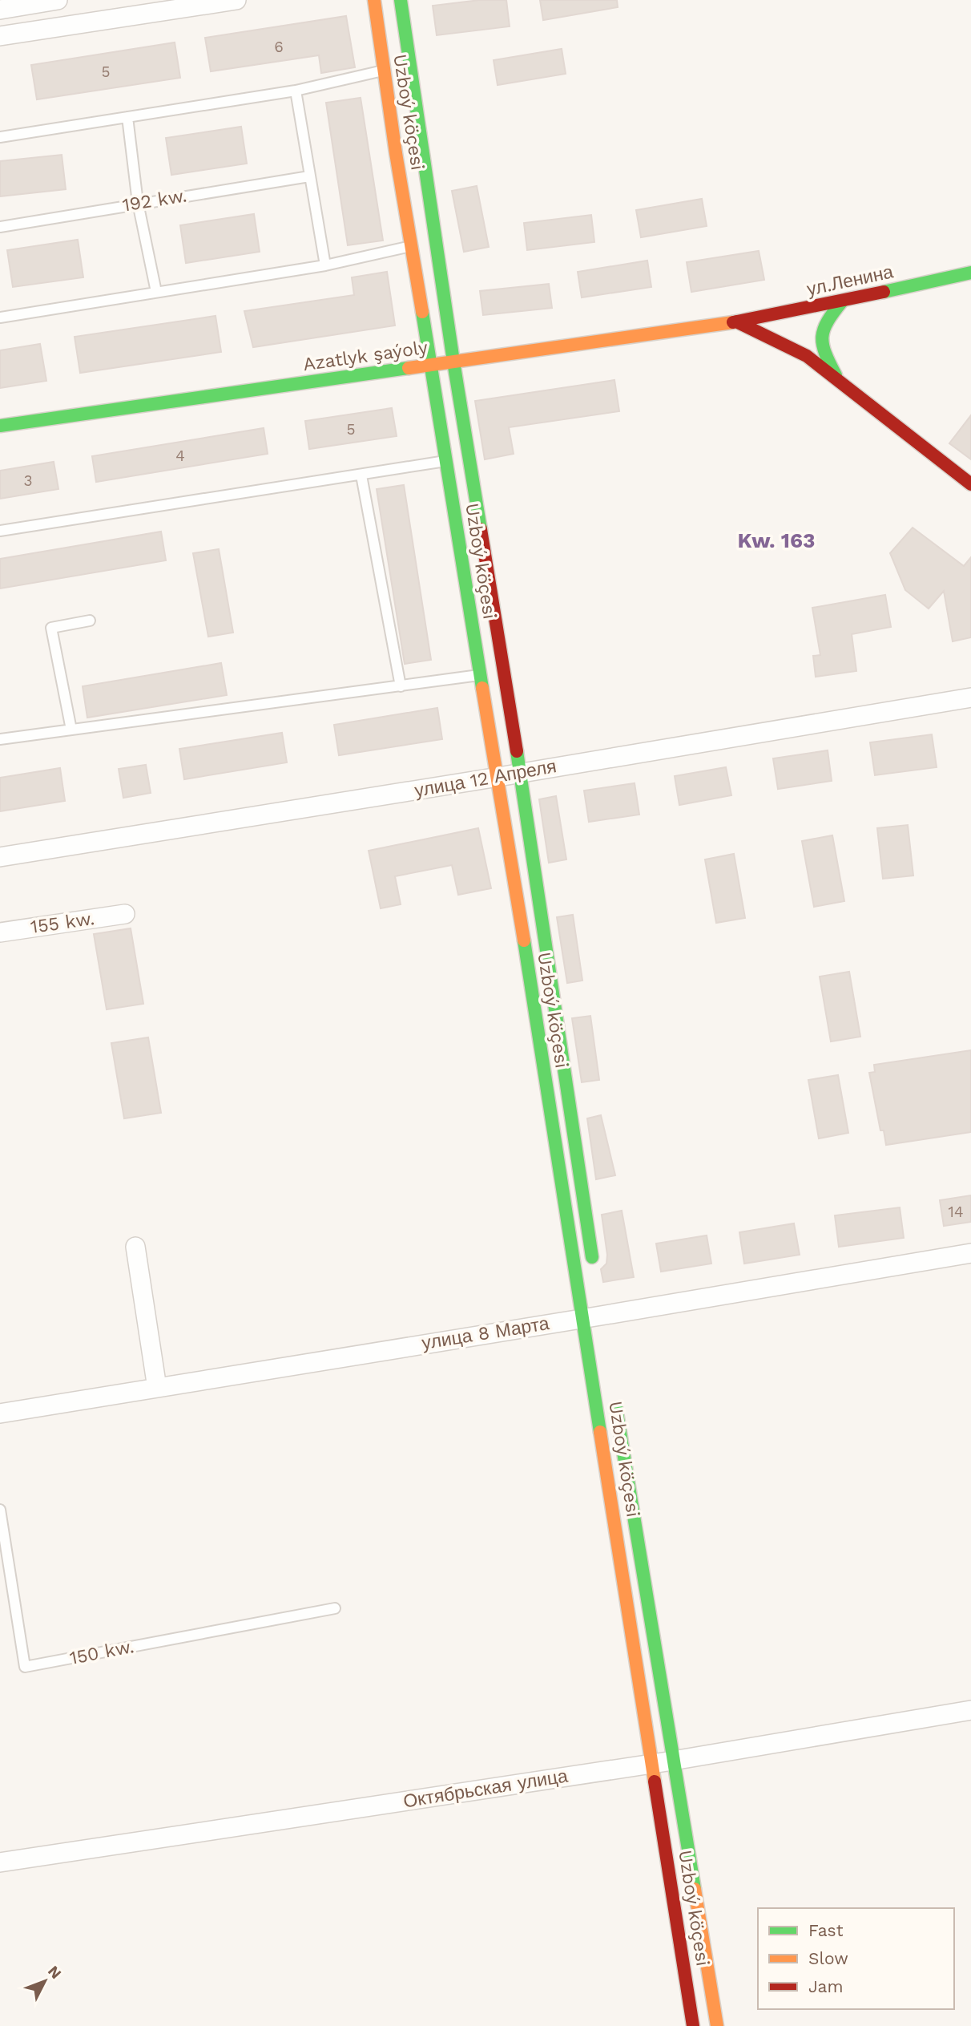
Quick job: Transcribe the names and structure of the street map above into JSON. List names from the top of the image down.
{
  "streets": {
    "street": [
      "Uzboý köçesi",
      "ул.Ленина",
      "Azatlyk şaýoly",
      "улица 12 Апреля",
      "155 kw.",
      "улица 8 Марта",
      "Октябрьская улица"
    ],
    "lane": ["192 kw.", "150 kw."]
  },
  "crossings": [
    ["Uzboý köçesi", "Azatlyk şaýoly"],
    ["Uzboý köçesi", "улица 12 Апреля"],
    ["Uzboý köçesi", "улица 8 Марта"],
    ["Uzboý köçesi", "Октябрьская улица"],
    ["ул.Ленина", "Azatlyk şaýoly"]
  ],
  "districts": ["Kw. 163"],
  "house_numbers": [
    "6",
    "5",
    "5",
    "4",
    "3",
    "14"
  ],
  "legend": ["Fast", "Slow", "Jam"],
  "north": "top right"
}
